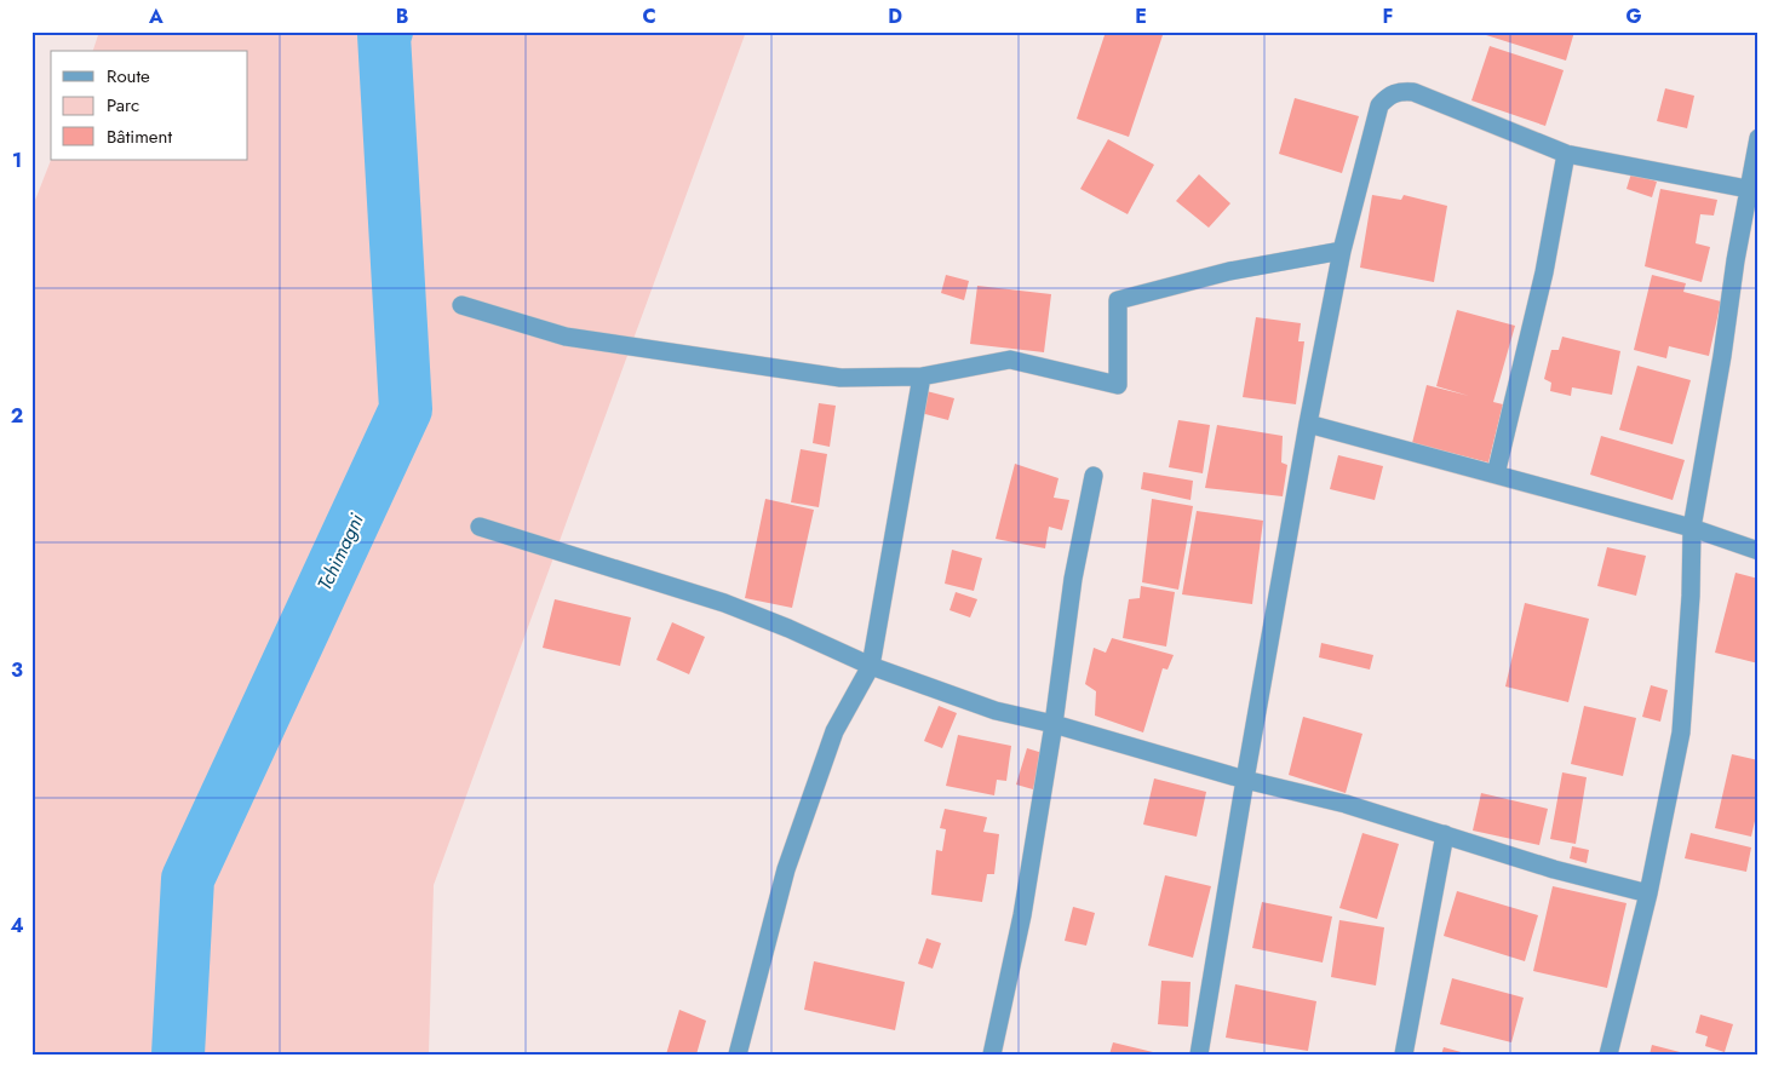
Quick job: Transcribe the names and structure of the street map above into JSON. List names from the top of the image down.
{
  "water": ["Tchimagni"],
  "legend": ["Route", "Parc", "Bâtiment"],
  "grid": {
    "columns": [
      "A",
      "B",
      "C",
      "D",
      "E",
      "F",
      "G"
    ],
    "rows": [
      "1",
      "2",
      "3",
      "4"
    ]
  }
}
